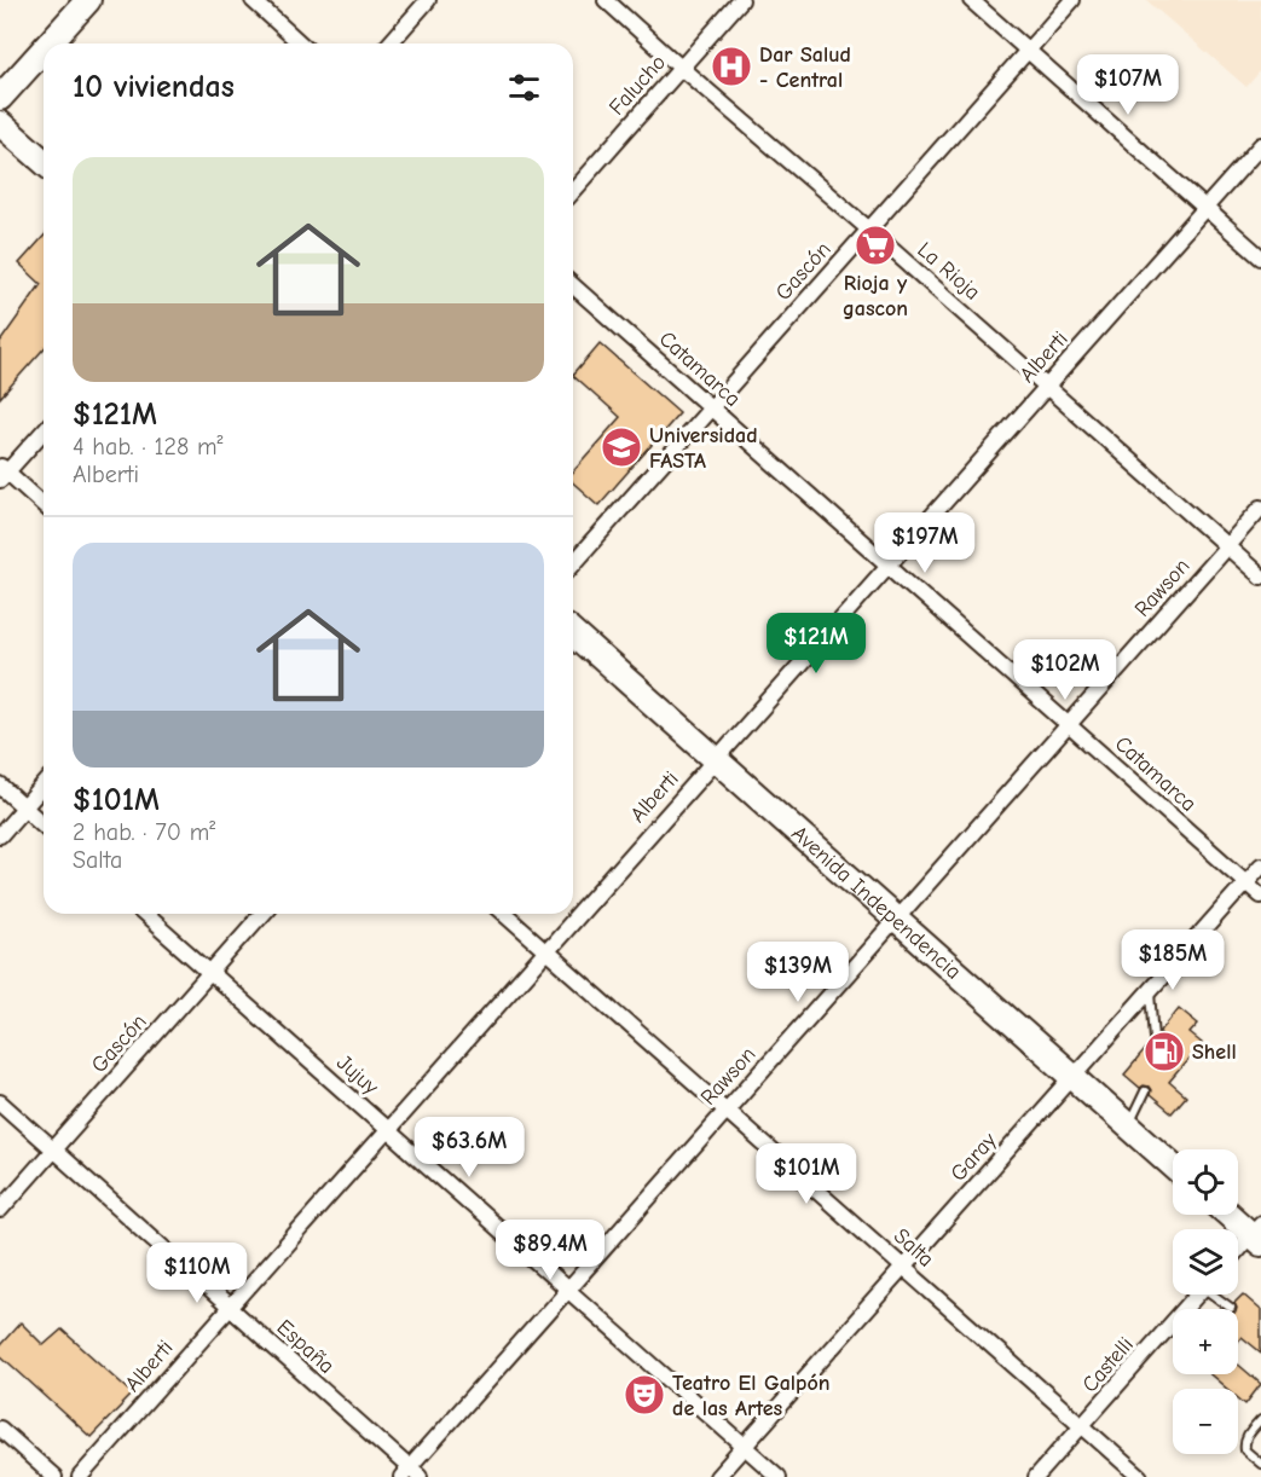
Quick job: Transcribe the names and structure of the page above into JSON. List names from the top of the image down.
{
  "streets": {
    "main road": ["Avenida Independencia"],
    "street": [
      "Falucho",
      "Gascón",
      "La Rioja",
      "Alberti",
      "Catamarca",
      "Rawson",
      "Jujuy",
      "Garay",
      "Salta",
      "España",
      "Castelli"
    ]
  },
  "crossings": [
    ["Falucho", "La Rioja"],
    ["Gascón", "La Rioja"],
    ["Gascón", "Catamarca"],
    ["Gascón", "Jujuy"],
    ["Gascón", "España"],
    ["La Rioja", "Alberti"],
    ["La Rioja", "Rawson"],
    ["Alberti", "Catamarca"],
    ["Alberti", "Avenida Independencia"],
    ["Alberti", "Jujuy"],
    ["Alberti", "Salta"],
    ["Alberti", "España"],
    ["Catamarca", "Rawson"],
    ["Catamarca", "Garay"],
    ["Rawson", "Avenida Independencia"],
    ["Rawson", "Jujuy"],
    ["Rawson", "Salta"],
    ["Rawson", "España"],
    ["Avenida Independencia", "Garay"],
    ["Jujuy", "Garay"],
    ["Garay", "Salta"],
    ["Salta", "Castelli"]
  ],
  "places": {
    "hospital": ["Dar Salud - Central"],
    "supermarket": ["Rioja y gascon"],
    "school or university": ["Universidad FASTA"],
    "fuel station": ["Shell"],
    "theatre": ["Teatro El Galpón de las Artes"]
  },
  "page": {
    "heading": "10 viviendas",
    "price": [
      "$107M",
      "$197M",
      "$121M",
      "$102M",
      "$185M",
      "$139M",
      "$63.6M",
      "$101M",
      "$89.4M",
      "$110M"
    ],
    "list": [
      {
        "name": "$121M",
        "note": "4 hab. · 128 m² · Alberti"
      },
      {
        "name": "$101M",
        "note": "2 hab. · 70 m² · Salta"
      }
    ],
    "map_buttons": ["+", "−"]
  }
}
